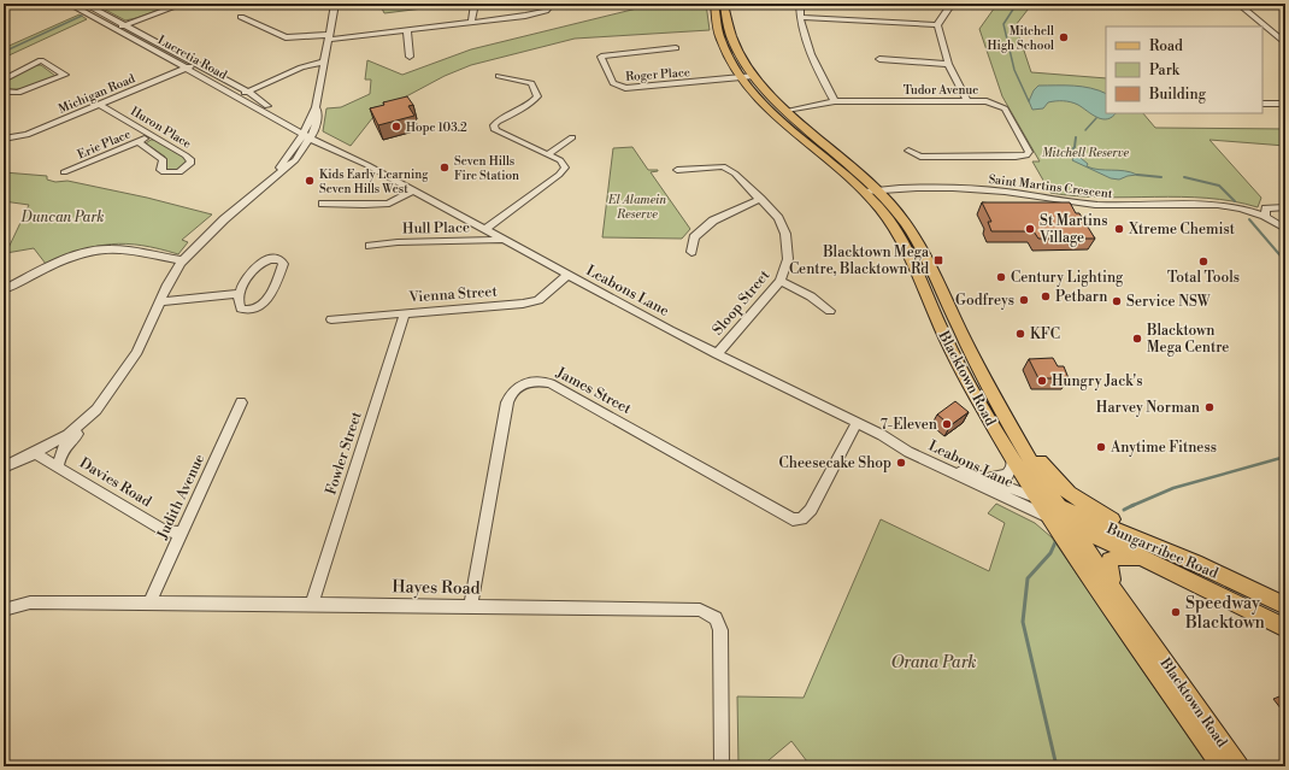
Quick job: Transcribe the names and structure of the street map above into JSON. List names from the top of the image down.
{
  "streets": {
    "main road": ["Blacktown Road", "Bungarribee Road"],
    "street": [
      "Lucretia Road",
      "Roger Place",
      "Tudor Avenue",
      "Michigan Road",
      "Huron Place",
      "Erie Place",
      "Saint Martins Crescent",
      "Hull Place",
      "Leabons Lane",
      "Vienna Street",
      "Sloop Street",
      "James Street",
      "Fowler Street",
      "Davies Road",
      "Judith Avenue",
      "Hayes Road"
    ]
  },
  "crossings": [
    ["Lucretia Road", "Michigan Road"],
    ["Lucretia Road", "Leabons Lane"],
    ["Roger Place", "Blacktown Road"],
    ["Tudor Avenue", "Blacktown Road"],
    ["Michigan Road", "Huron Place"],
    ["Huron Place", "Erie Place"],
    ["Saint Martins Crescent", "Blacktown Road"],
    ["Hull Place", "Leabons Lane"],
    ["Leabons Lane", "Vienna Street"],
    ["Leabons Lane", "Sloop Street"],
    ["Leabons Lane", "Blacktown Road"],
    ["Leabons Lane", "James Street"],
    ["Leabons Lane", "Bungarribee Road"],
    ["Vienna Street", "Fowler Street"],
    ["Blacktown Road", "Bungarribee Road"],
    ["James Street", "Hayes Road"],
    ["Fowler Street", "Hayes Road"],
    ["Davies Road", "Judith Avenue"],
    ["Judith Avenue", "Hayes Road"]
  ],
  "parks": [
    "Mitchell Reserve",
    "El Alamein Reserve",
    "Duncan Park",
    "Orana Park"
  ],
  "places": {
    "other": [
      "Mitchell High School",
      "Hope 103.2",
      "Seven Hills Fire Station",
      "Kids Early Learning Seven Hills West",
      "St Martins Village",
      "Xtreme Chemist",
      "Total Tools",
      "Century Lighting",
      "Petbarn",
      "Godfreys",
      "Service NSW",
      "KFC",
      "Blacktown Mega Centre",
      "Hungry Jack's",
      "Harvey Norman",
      "7-Eleven",
      "Anytime Fitness",
      "Cheesecake Shop",
      "Speedway Blacktown"
    ],
    "transit": ["Blacktown Mega Centre, Blacktown Rd"]
  },
  "legend": ["Road", "Park", "Building"]
}
